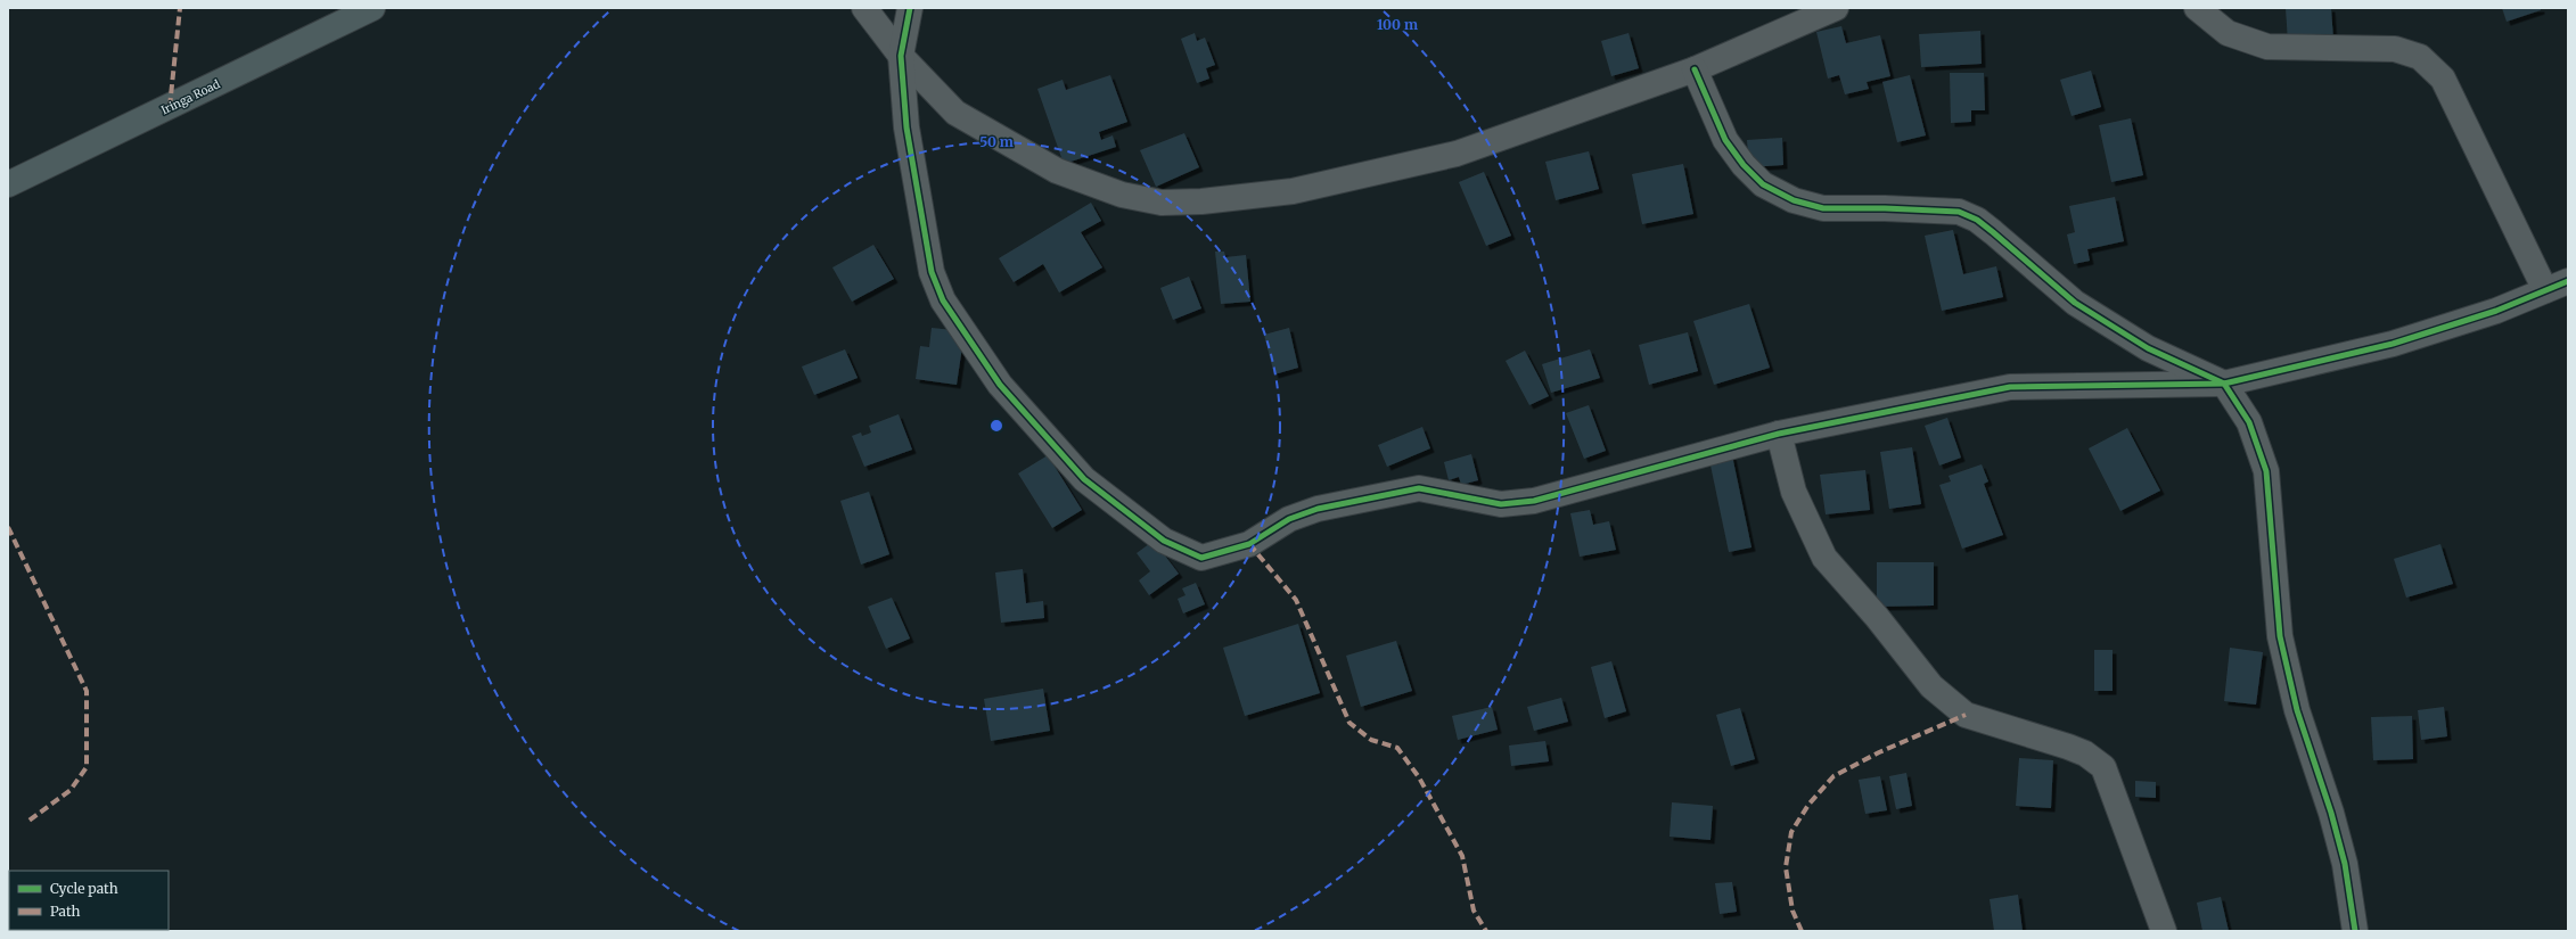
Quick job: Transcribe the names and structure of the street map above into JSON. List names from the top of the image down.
{
  "streets": {
    "highway": ["Iringa Road"]
  },
  "legend": ["Cycle path", "Path"],
  "rings": ["100 m", "50 m"]
}
